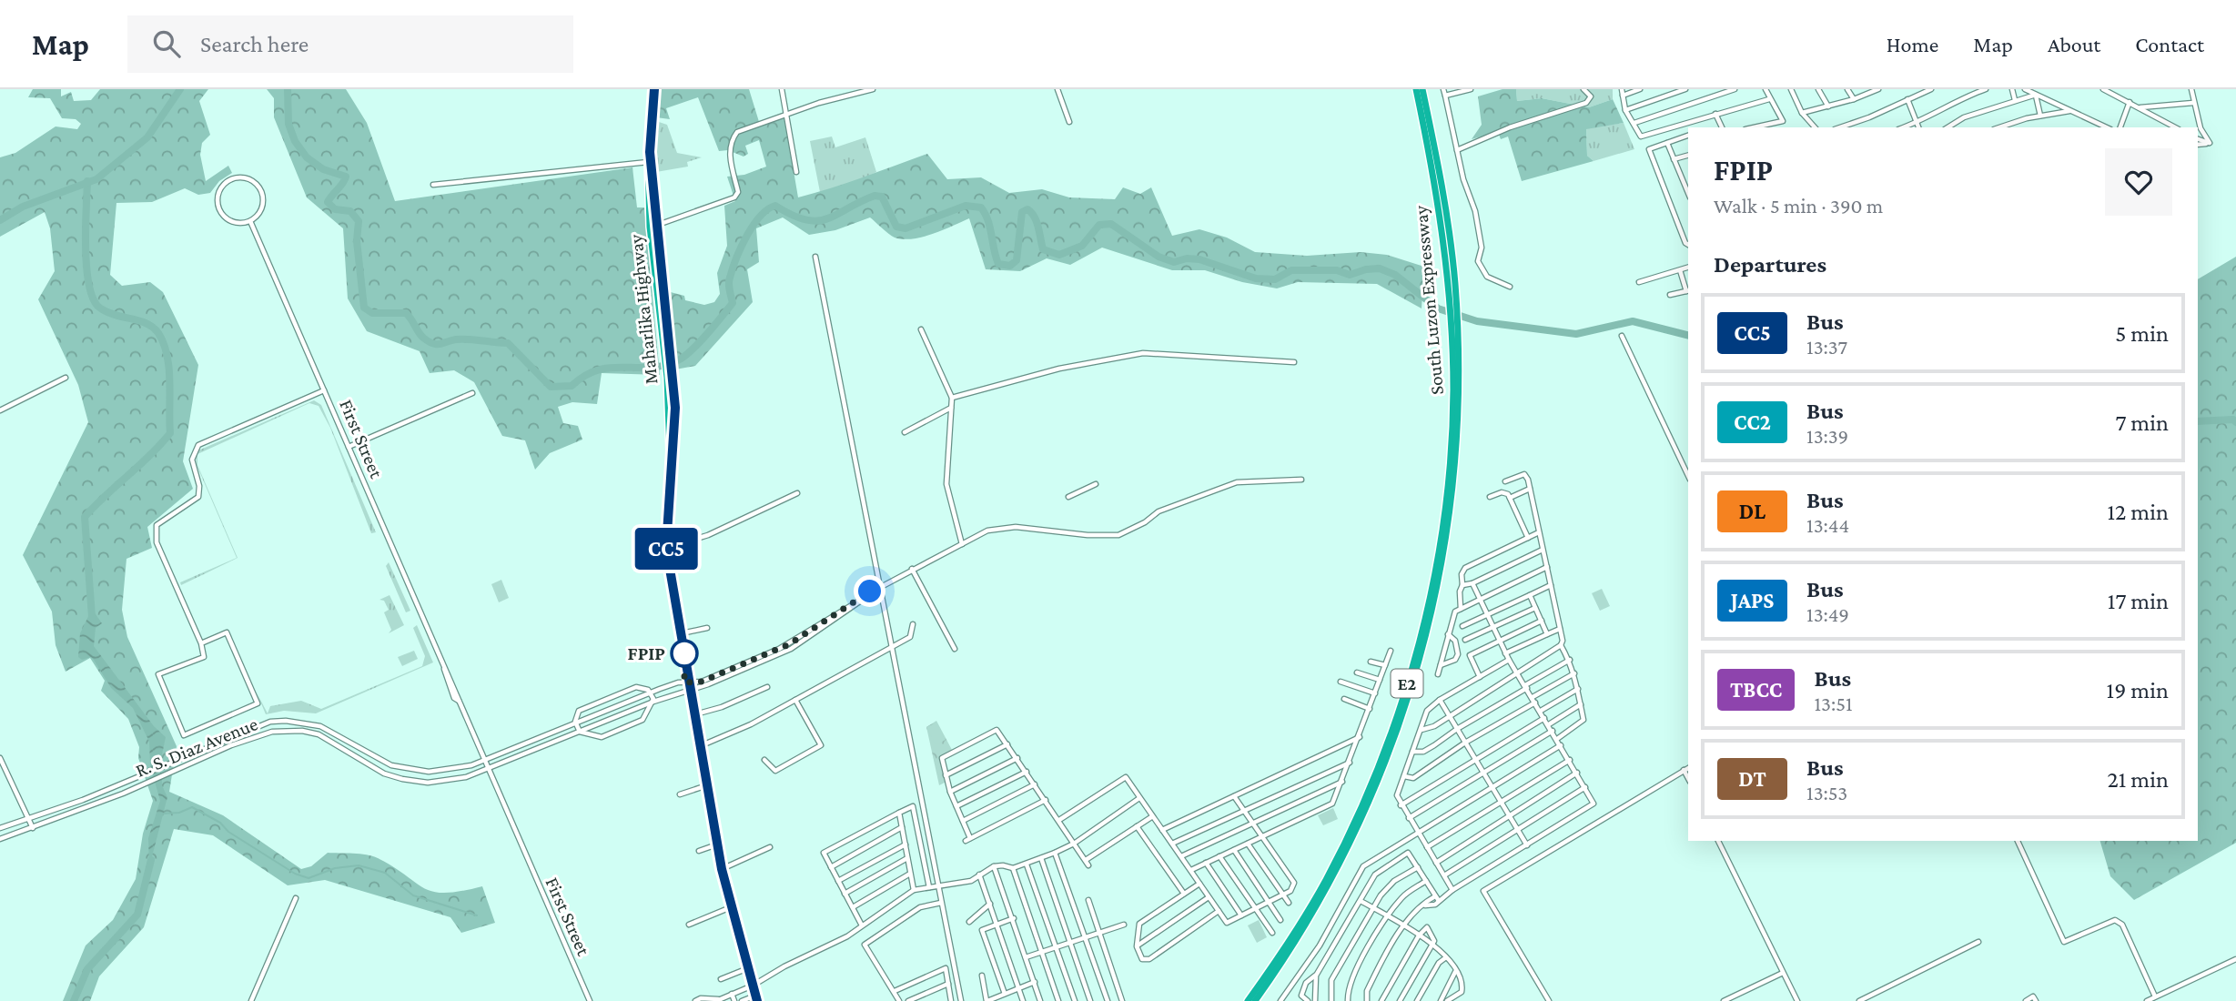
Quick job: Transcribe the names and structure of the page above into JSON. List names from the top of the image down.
{
  "streets": {
    "highway": ["South Luzon Expressway", "Maharlika Highway", "E2"],
    "street": ["First Street", "R. S. Diaz Avenue"]
  },
  "crossings": [
    ["Maharlika Highway", "R. S. Diaz Avenue"],
    ["First Street", "R. S. Diaz Avenue"]
  ],
  "places": ["FPIP"],
  "lines": ["bus line CC5"],
  "page": {
    "header": "Map",
    "search": "Search here",
    "nav": [
      "Home",
      "Map",
      "About",
      "Contact"
    ],
    "on_map": "CC5",
    "heading": [
      ["FPIP", "Walk · 5 min · 390 m"],
      "Departures"
    ],
    "list": [
      {
        "mark": "CC5",
        "name": "Bus",
        "note": "13:37",
        "value": "5 min"
      },
      {
        "mark": "CC2",
        "name": "Bus",
        "note": "13:39",
        "value": "7 min"
      },
      {
        "mark": "DL",
        "name": "Bus",
        "note": "13:44",
        "value": "12 min"
      },
      {
        "mark": "JAPS",
        "name": "Bus",
        "note": "13:49",
        "value": "17 min"
      },
      {
        "mark": "TBCC",
        "name": "Bus",
        "note": "13:51",
        "value": "19 min"
      },
      {
        "mark": "DT",
        "name": "Bus",
        "note": "13:53",
        "value": "21 min"
      }
    ]
  }
}
